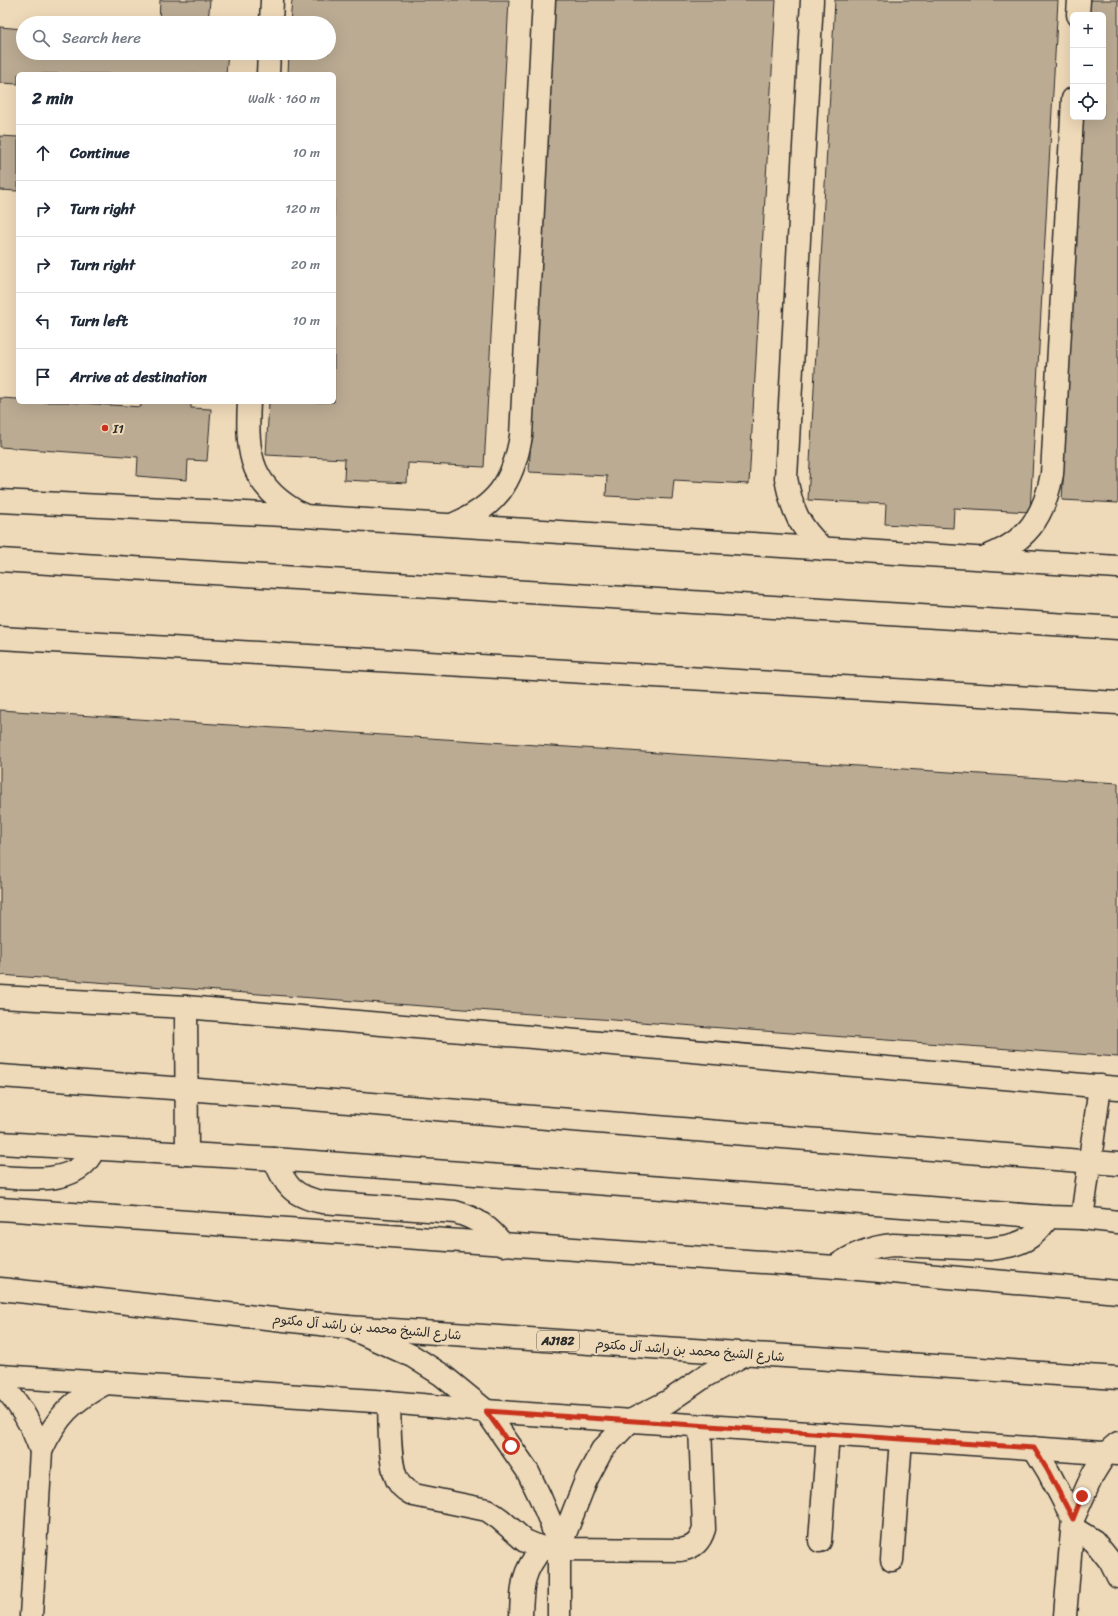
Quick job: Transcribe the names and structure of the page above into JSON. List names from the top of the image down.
{
  "streets": {
    "main road": ["شارع الشيخ محمد بن راشد آل مكتوم", "AJ182"]
  },
  "places": ["I1"],
  "page": {
    "map_buttons": ["+", "−"],
    "search": "Search here",
    "heading": ["2 min", "Walk · 160 m"],
    "list": [
      ["Continue", "10 m"],
      ["Turn right", "120 m"],
      ["Turn right", "20 m"],
      ["Turn left", "10 m"],
      "Arrive at destination"
    ]
  }
}
